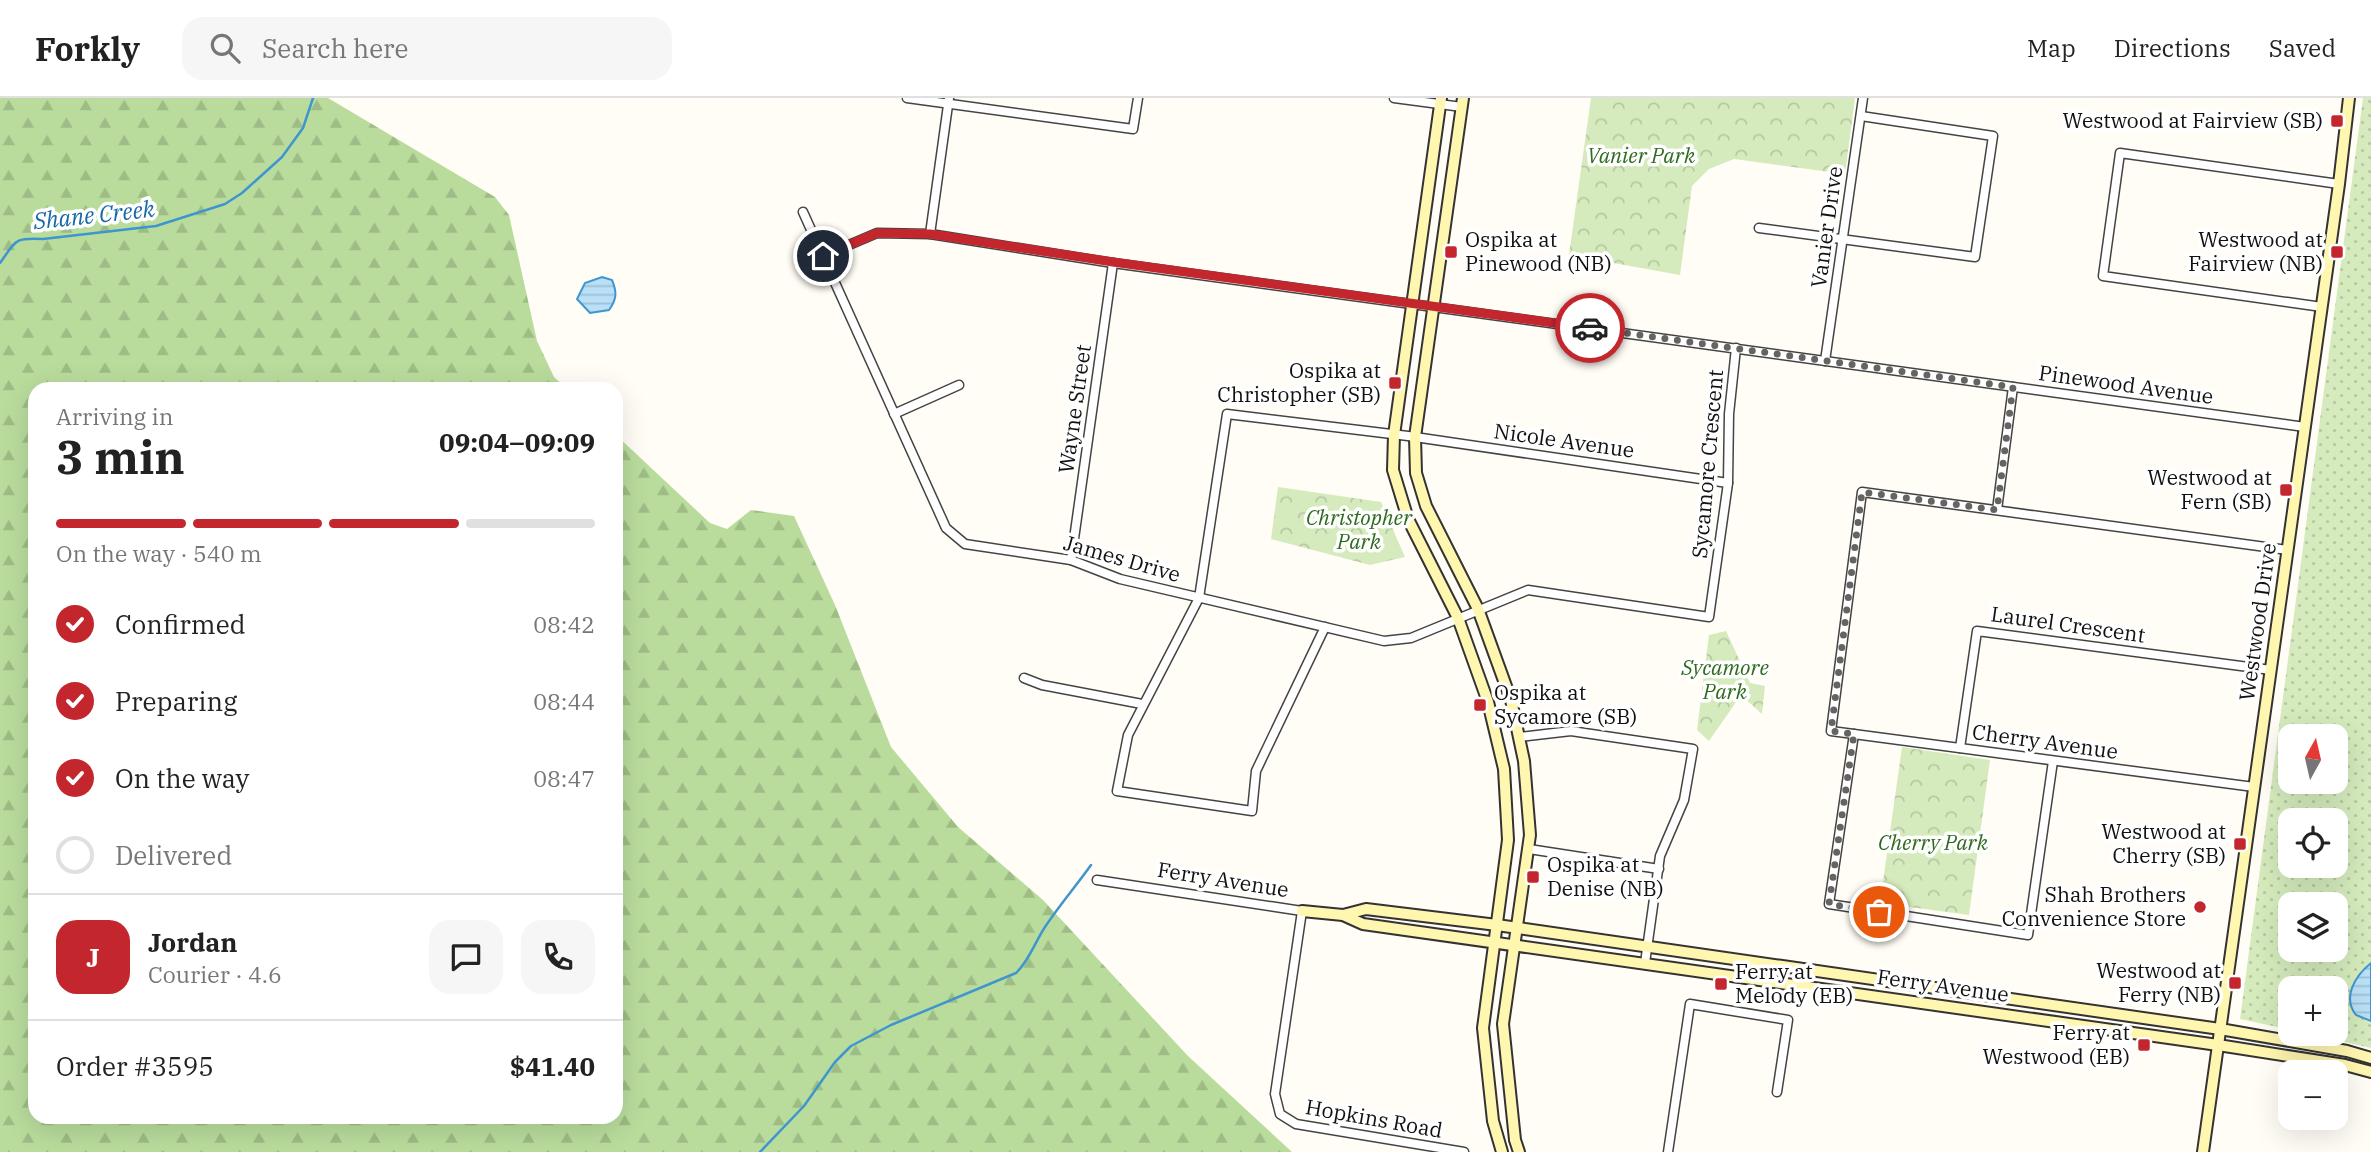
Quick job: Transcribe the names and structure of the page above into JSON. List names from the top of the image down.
{
  "streets": {
    "main road": ["Westwood Drive", "Ferry Avenue"],
    "street": [
      "Vanier Drive",
      "Pinewood Avenue",
      "Wayne Street",
      "Nicole Avenue",
      "Sycamore Crescent",
      "James Drive",
      "Laurel Crescent",
      "Cherry Avenue",
      "Hopkins Road"
    ]
  },
  "crossings": [
    ["Vanier Drive", "Pinewood Avenue"],
    ["Pinewood Avenue", "Wayne Street"],
    ["Pinewood Avenue", "Sycamore Crescent"],
    ["Pinewood Avenue", "James Drive"],
    ["Pinewood Avenue", "Westwood Drive"],
    ["Wayne Street", "James Drive"],
    ["Nicole Avenue", "Sycamore Crescent"],
    ["Nicole Avenue", "James Drive"],
    ["Sycamore Crescent", "James Drive"],
    ["Westwood Drive", "Laurel Crescent"],
    ["Westwood Drive", "Cherry Avenue"],
    ["Westwood Drive", "Ferry Avenue"],
    ["Laurel Crescent", "Cherry Avenue"],
    ["Ferry Avenue", "Hopkins Road"]
  ],
  "water": ["Shane Creek"],
  "parks": [
    "Vanier Park",
    "Christopher Park",
    "Sycamore Park",
    "Cherry Park"
  ],
  "places": {
    "transit": [
      "Westwood at Fairview (SB)",
      "Ospika at Pinewood (NB)",
      "Westwood at Fairview (NB)",
      "Ospika at Christopher (SB)",
      "Westwood at Fern (SB)",
      "Ospika at Sycamore (SB)",
      "Westwood at Cherry (SB)",
      "Ospika at Denise (NB)",
      "Westwood at Ferry (NB)",
      "Ferry at Melody (EB)",
      "Ferry at Westwood (EB)"
    ],
    "other": ["Shah Brothers Convenience Store"]
  },
  "north": "top",
  "page": {
    "header": "Forkly",
    "search": "Search here",
    "nav": ["Map", "Directions", "Saved"],
    "heading": ["3 min", "Arriving in", "09:04–09:09"],
    "panel": [
      "Jordan",
      "Courier · 4.6",
      "Order #3595",
      "$41.40"
    ],
    "bar": "On the way · 540 m",
    "list": [
      ["Confirmed", "08:42"],
      ["Preparing", "08:44"],
      ["On the way", "08:47"],
      "Delivered"
    ],
    "map_buttons": ["+", "−"],
    "round": "J"
  }
}
